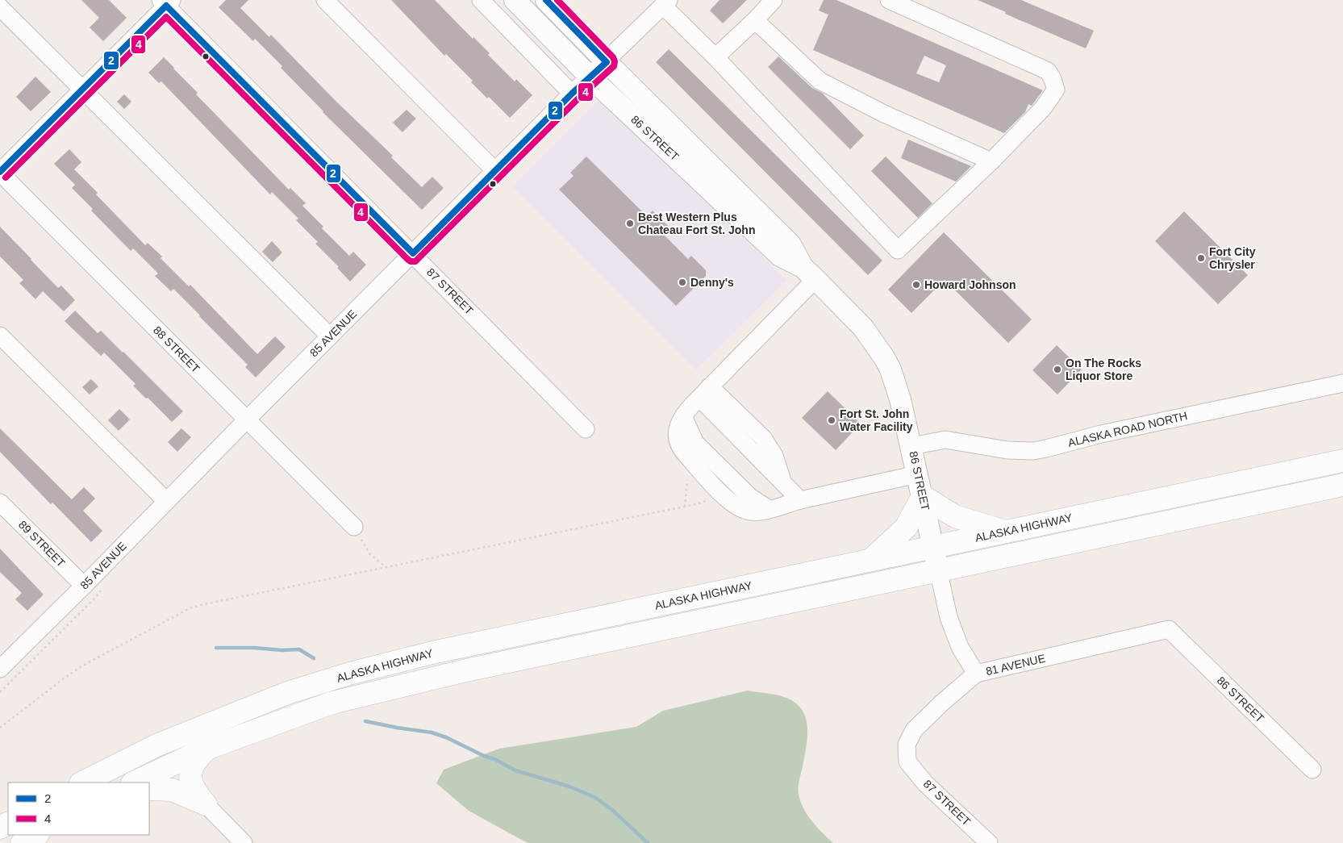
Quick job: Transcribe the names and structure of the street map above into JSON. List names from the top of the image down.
{
  "streets": {
    "highway": ["ALASKA HIGHWAY"],
    "main road": ["86 STREET"],
    "street": [
      "87 STREET",
      "85 AVENUE",
      "88 STREET",
      "ALASKA ROAD NORTH",
      "89 STREET",
      "81 AVENUE"
    ]
  },
  "crossings": [
    ["86 STREET", "85 AVENUE"],
    ["86 STREET", "ALASKA ROAD NORTH"],
    ["86 STREET", "ALASKA HIGHWAY"],
    ["86 STREET", "81 AVENUE"],
    ["87 STREET", "85 AVENUE"],
    ["87 STREET", "81 AVENUE"],
    ["85 AVENUE", "88 STREET"],
    ["85 AVENUE", "89 STREET"]
  ],
  "places": [
    "Best Western Plus Chateau Fort St. John",
    "Fort City Chrysler",
    "Denny's",
    "Howard Johnson",
    "On The Rocks Liquor Store",
    "Fort St. John Water Facility"
  ],
  "lines": ["transit line 2", "transit line 4"],
  "legend": ["2", "4"]
}
